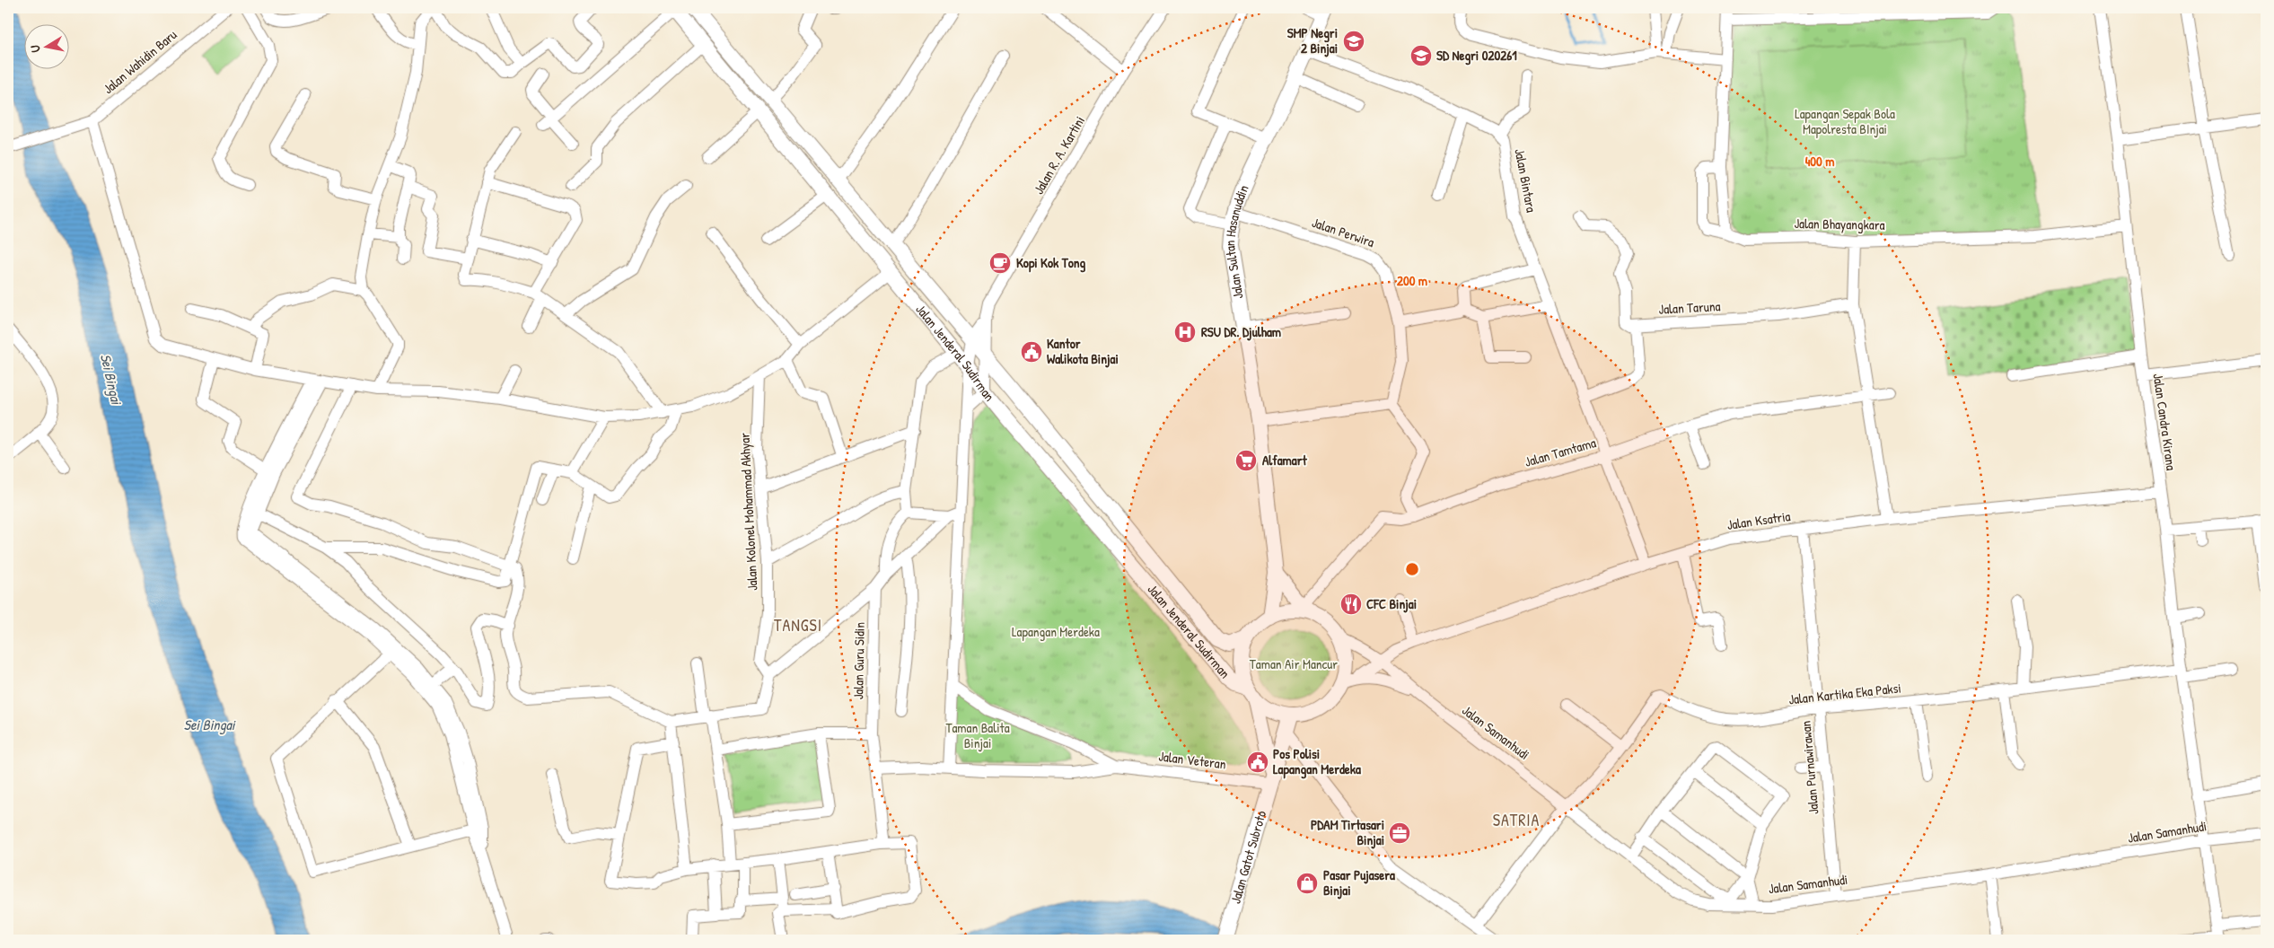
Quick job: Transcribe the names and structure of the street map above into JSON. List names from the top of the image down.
{
  "streets": {
    "main road": ["Jalan Sultan Hasanuddin", "Jalan Jenderal Sudirman", "Jalan Gatot Subroto"],
    "street": [
      "Jalan Wahidin Baru",
      "Jalan R. A. Kartini",
      "Jalan Bintara",
      "Jalan Bhayangkara",
      "Jalan Perwira",
      "Jalan Taruna",
      "Jalan Candra Kirana",
      "Jalan Tamtama",
      "Jalan Kolonel Mohammad Akhyar",
      "Jalan Ksatria",
      "Jalan Guru Sidin",
      "Jalan Kartika Eka Paksi",
      "Jalan Samanhudi",
      "Jalan Veteran",
      "Jalan Purnawirawan"
    ]
  },
  "crossings": [
    ["Jalan R. A. Kartini", "Jalan Jenderal Sudirman"],
    ["Jalan Bintara", "Jalan Sultan Hasanuddin"],
    ["Jalan Bintara", "Jalan Tamtama"],
    ["Jalan Bintara", "Jalan Ksatria"],
    ["Jalan Bhayangkara", "Jalan Candra Kirana"],
    ["Jalan Perwira", "Jalan Sultan Hasanuddin"],
    ["Jalan Sultan Hasanuddin", "Jalan Jenderal Sudirman"],
    ["Jalan Sultan Hasanuddin", "Jalan Samanhudi"],
    ["Jalan Sultan Hasanuddin", "Jalan Gatot Subroto"],
    ["Jalan Jenderal Sudirman", "Jalan Samanhudi"],
    ["Jalan Jenderal Sudirman", "Jalan Gatot Subroto"],
    ["Jalan Candra Kirana", "Jalan Ksatria"],
    ["Jalan Candra Kirana", "Jalan Kartika Eka Paksi"],
    ["Jalan Candra Kirana", "Jalan Samanhudi"],
    ["Jalan Ksatria", "Jalan Samanhudi"],
    ["Jalan Ksatria", "Jalan Purnawirawan"],
    ["Jalan Kartika Eka Paksi", "Jalan Samanhudi"],
    ["Jalan Kartika Eka Paksi", "Jalan Purnawirawan"],
    ["Jalan Samanhudi", "Jalan Purnawirawan"],
    ["Jalan Samanhudi", "Jalan Gatot Subroto"],
    ["Jalan Veteran", "Jalan Gatot Subroto"]
  ],
  "districts": ["TANGSI", "SATRIA"],
  "water": ["Sei Bingai"],
  "parks": [
    "Lapangan Sepak Bola Mapolresta BInjai",
    "Lapangan Merdeka",
    "Taman Air Mancur",
    "Taman Balita Binjai"
  ],
  "places": {
    "school or university": ["SMP Negri 2 Binjai", "SD Negri 020261"],
    "cafe": ["Kopi Kok Tong"],
    "hospital": ["RSU DR. Djulham"],
    "public building": ["Kantor Walikota Binjai", "Pos Polisi Lapangan Merdeka"],
    "supermarket": ["Alfamart"],
    "restaurant": ["CFC Binjai"],
    "office": ["PDAM Tirtasari Binjai"],
    "shop": ["Pasar Pujasera Binjai"]
  },
  "north": "left",
  "rings": ["400 m", "200 m"]
}
